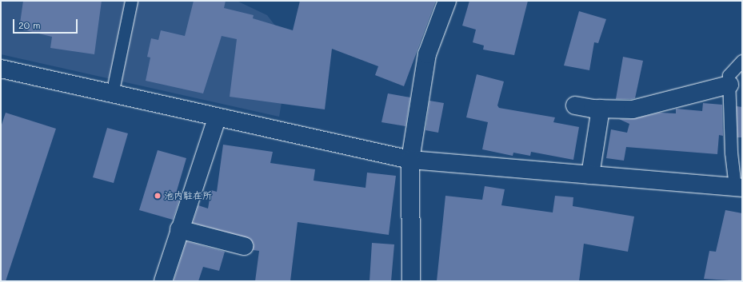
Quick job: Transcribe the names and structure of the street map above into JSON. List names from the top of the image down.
{
  "places": ["池内駐在所"],
  "scale_bar": "20 m"
}
